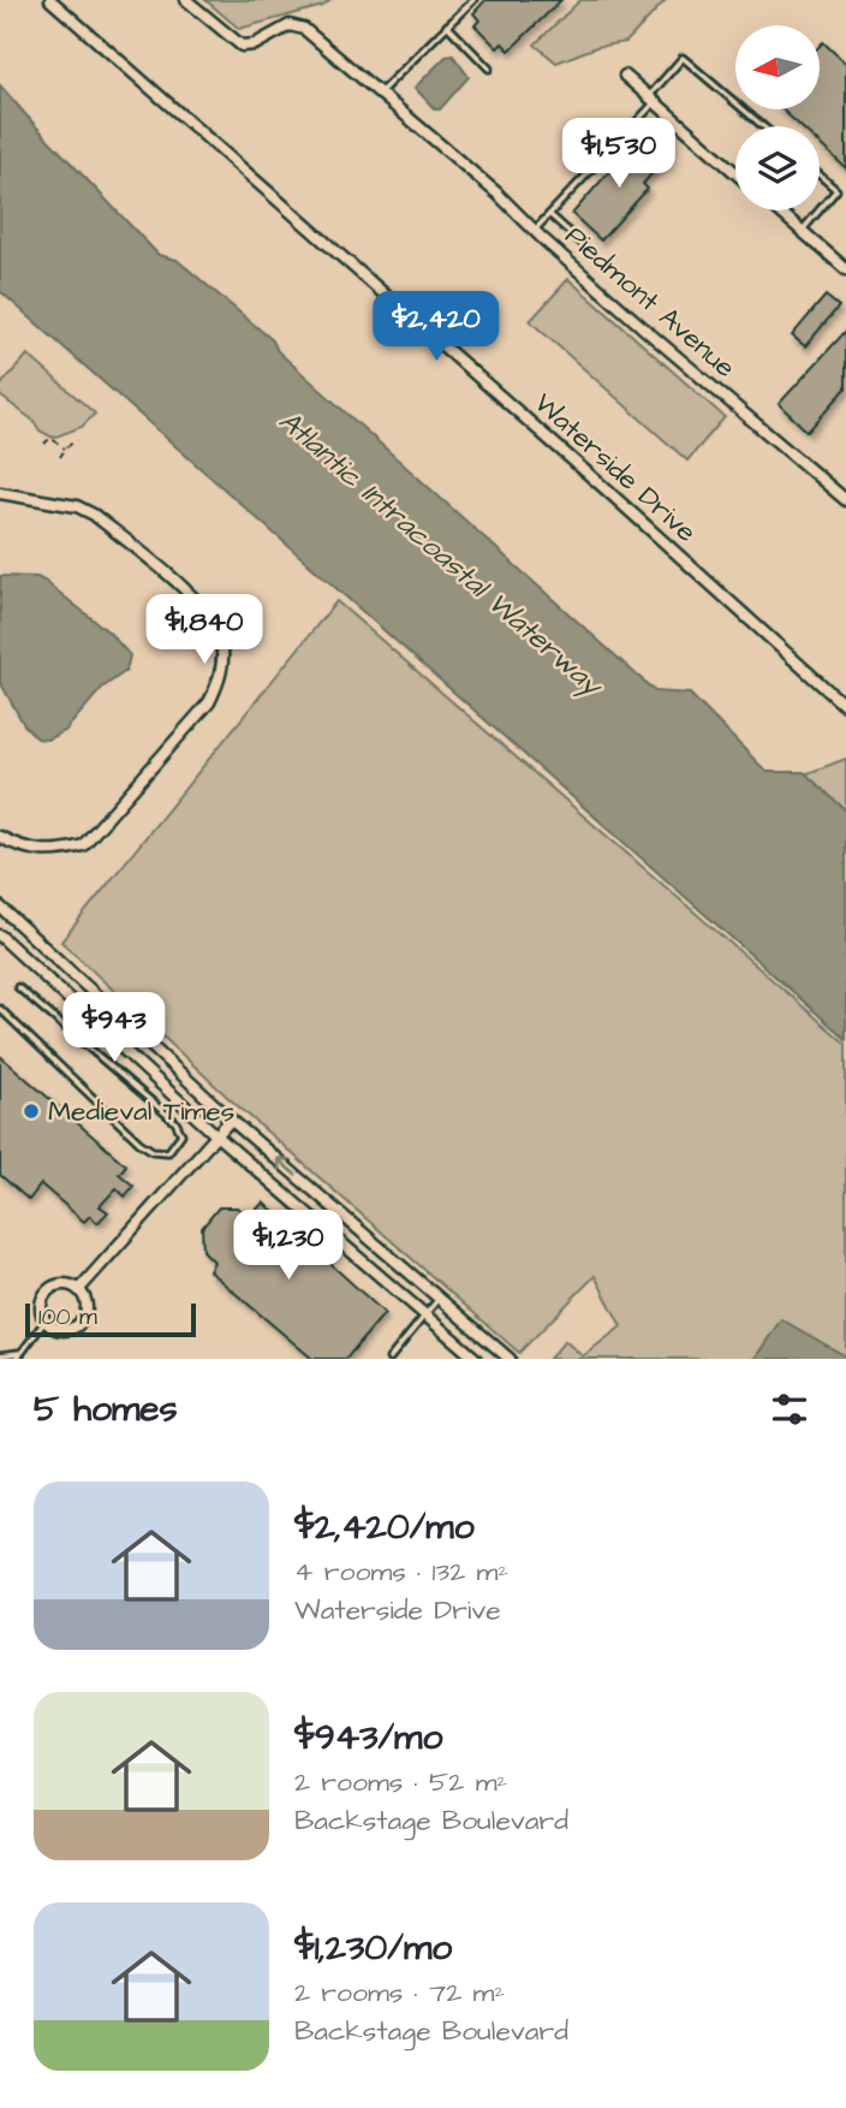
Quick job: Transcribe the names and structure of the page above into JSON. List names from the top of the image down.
{
  "streets": {
    "street": ["Piedmont Avenue", "Waterside Drive"]
  },
  "water": ["Atlantic Intracoastal Waterway"],
  "places": ["Medieval Times"],
  "scale_bar": "100 m",
  "north": "left",
  "page": {
    "price": [
      "$1,530",
      "$2,420",
      "$1,840",
      "$943",
      "$1,230"
    ],
    "scale": "100 m",
    "heading": "5 homes",
    "list": [
      {
        "name": "$2,420/mo",
        "note": "4 rooms · 132 m² · Waterside Drive"
      },
      {
        "name": "$943/mo",
        "note": "2 rooms · 52 m² · Backstage Boulevard"
      },
      {
        "name": "$1,230/mo",
        "note": "2 rooms · 72 m² · Backstage Boulevard"
      }
    ]
  }
}
